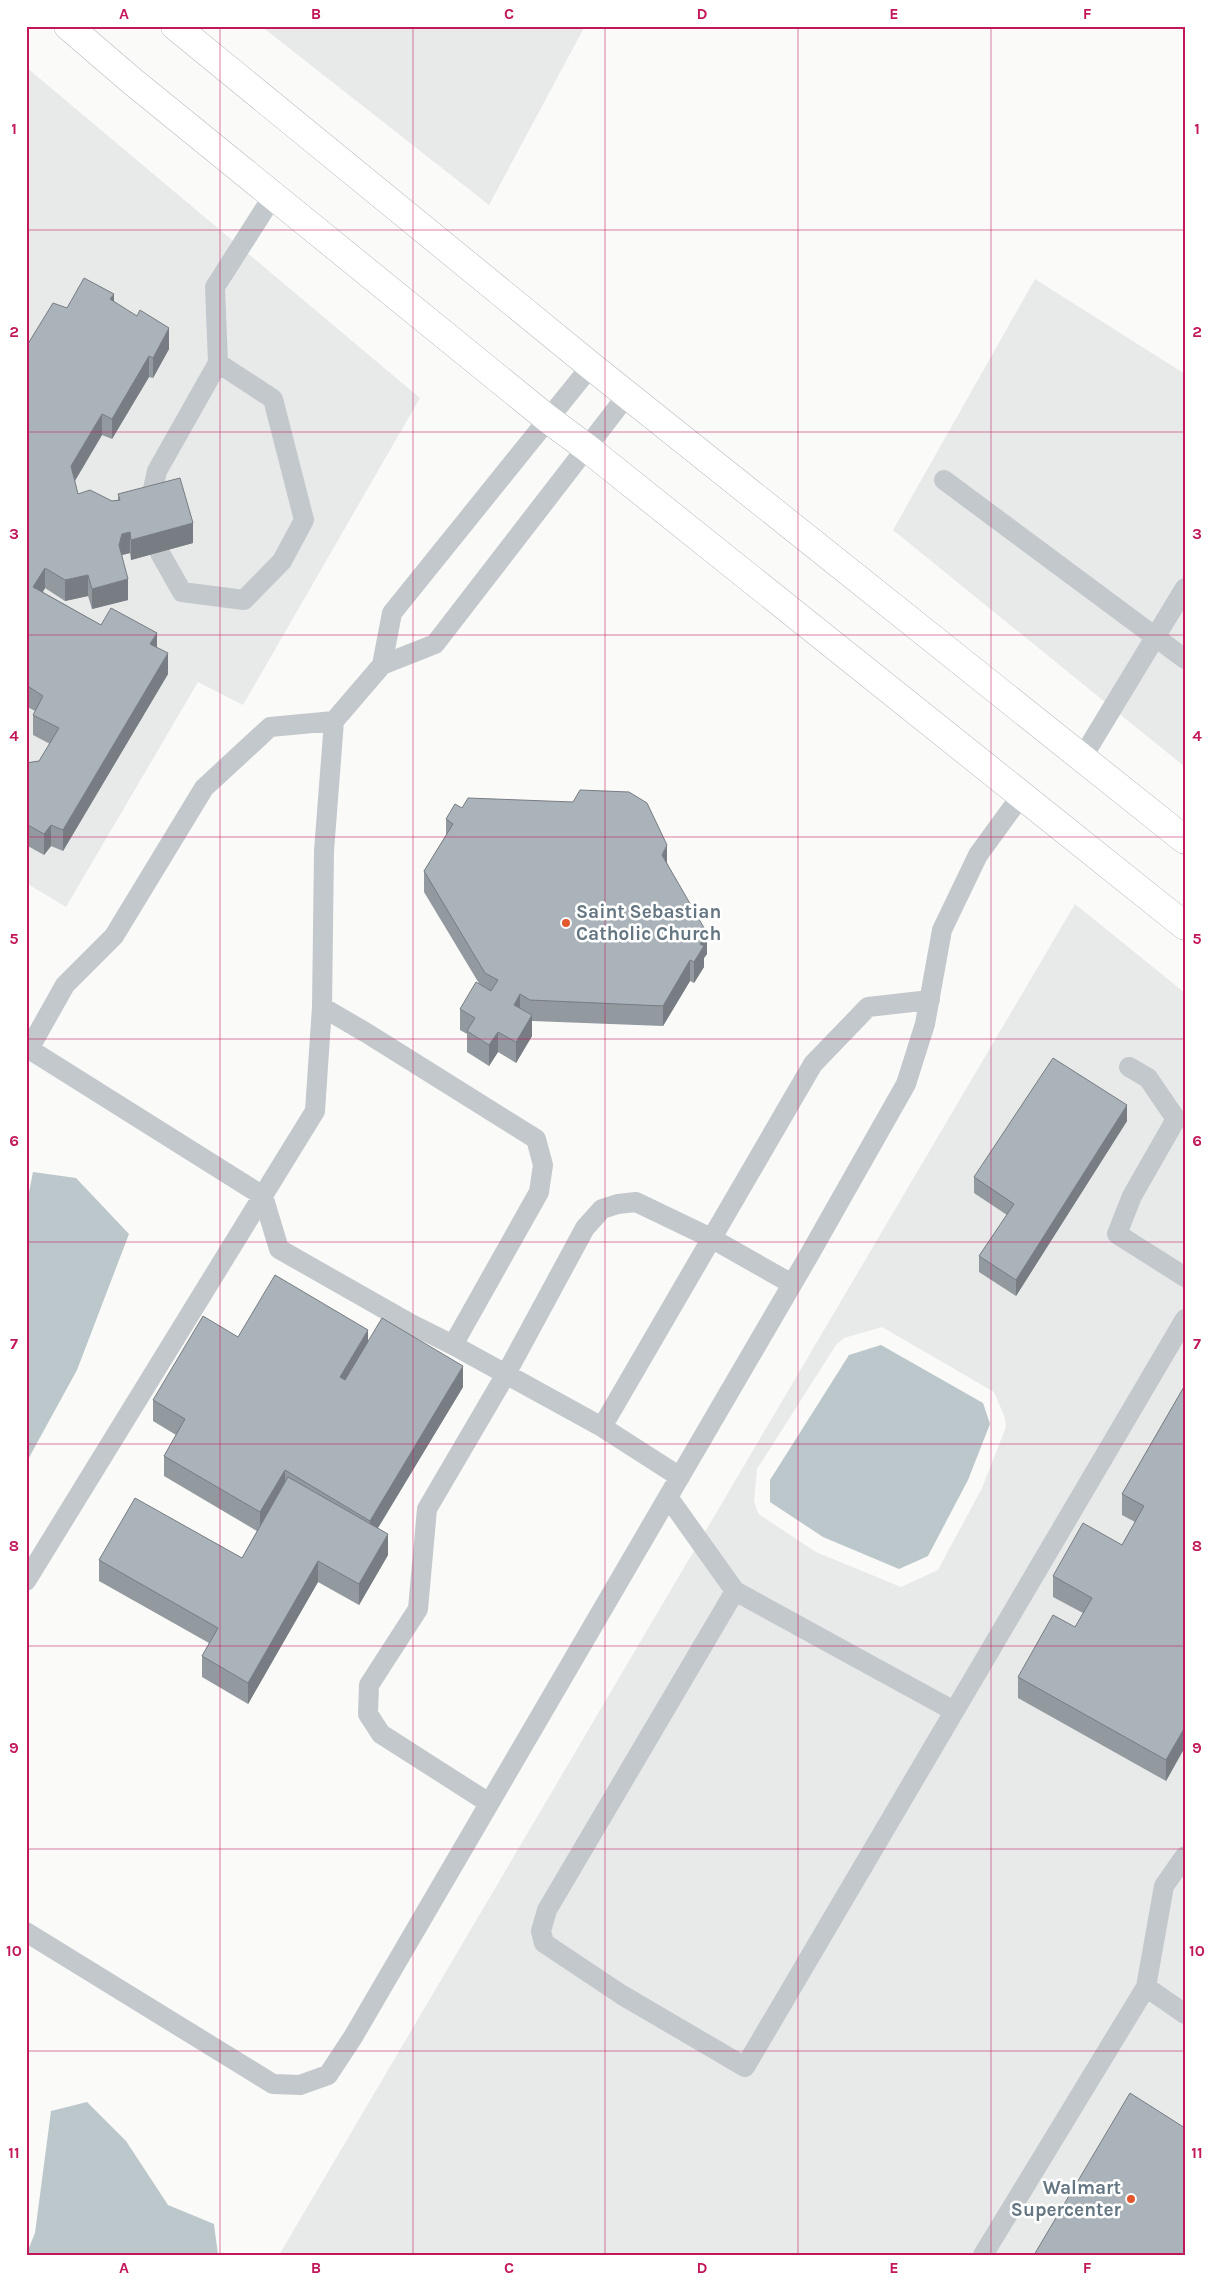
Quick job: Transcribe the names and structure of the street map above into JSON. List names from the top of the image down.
{
  "places": ["Saint Sebastian Catholic Church", "Walmart Supercenter"],
  "grid": {
    "columns": [
      "A",
      "B",
      "C",
      "D",
      "E",
      "F"
    ],
    "rows": [
      "1",
      "2",
      "3",
      "4",
      "5",
      "6",
      "7",
      "8",
      "9",
      "10",
      "11"
    ]
  }
}
